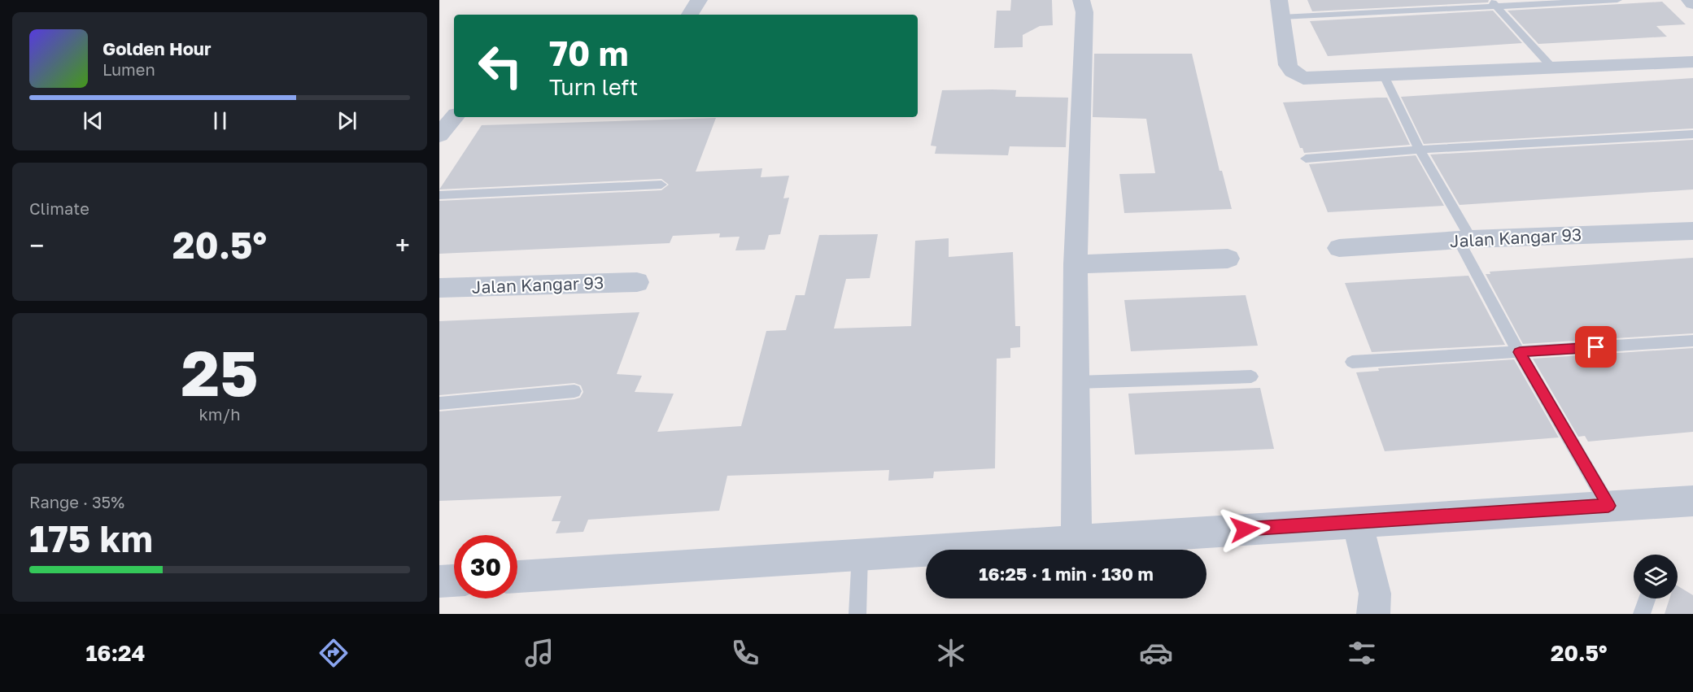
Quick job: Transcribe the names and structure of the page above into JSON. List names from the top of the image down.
{
  "streets": {
    "street": ["Jalan Kangar 93"]
  },
  "page": {
    "turn": ["70 m", "Turn left"],
    "song": ["Golden Hour", "Lumen"],
    "tile": [
      "Climate",
      ["25", "km/h"],
      ["Range · 35%", "175 km"]
    ],
    "heat": ["−", "20.5°", "+"],
    "limit": "30",
    "trip": "16:25 · 1 min · 130 m",
    "tabs": ["16:24", "20.5°"]
  }
}
